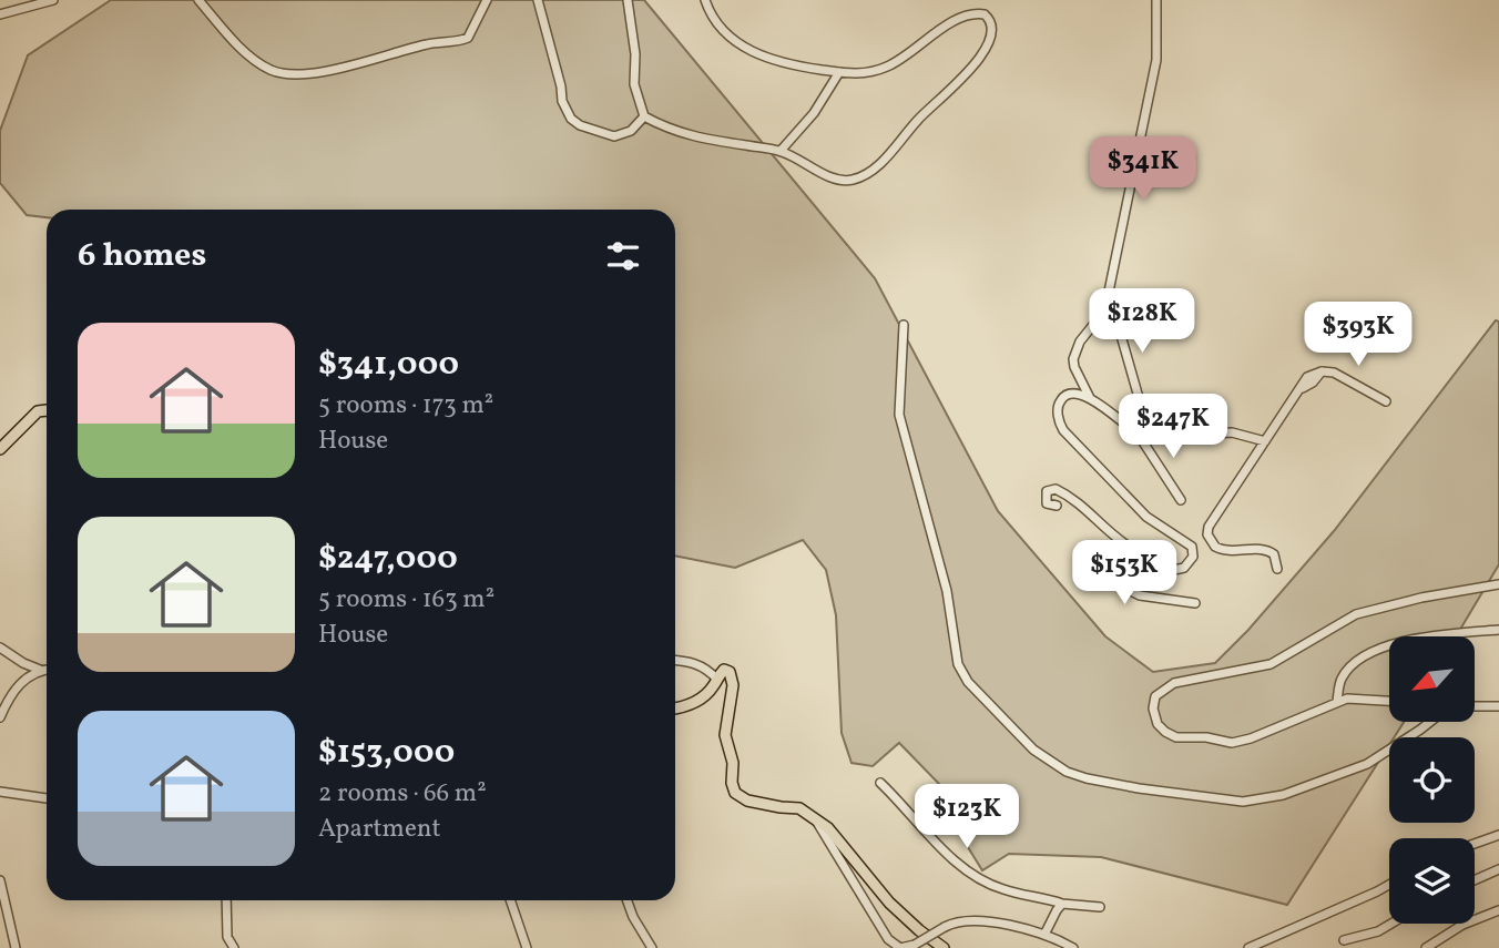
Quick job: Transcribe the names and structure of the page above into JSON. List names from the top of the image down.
{
  "north": "bottom left",
  "page": {
    "price": [
      "$341K",
      "$128K",
      "$393K",
      "$247K",
      "$153K",
      "$123K"
    ],
    "heading": "6 homes",
    "list": [
      {
        "name": "$341,000",
        "note": "5 rooms · 173 m² · House"
      },
      {
        "name": "$247,000",
        "note": "5 rooms · 163 m² · House"
      },
      {
        "name": "$153,000",
        "note": "2 rooms · 66 m² · Apartment"
      }
    ]
  }
}
